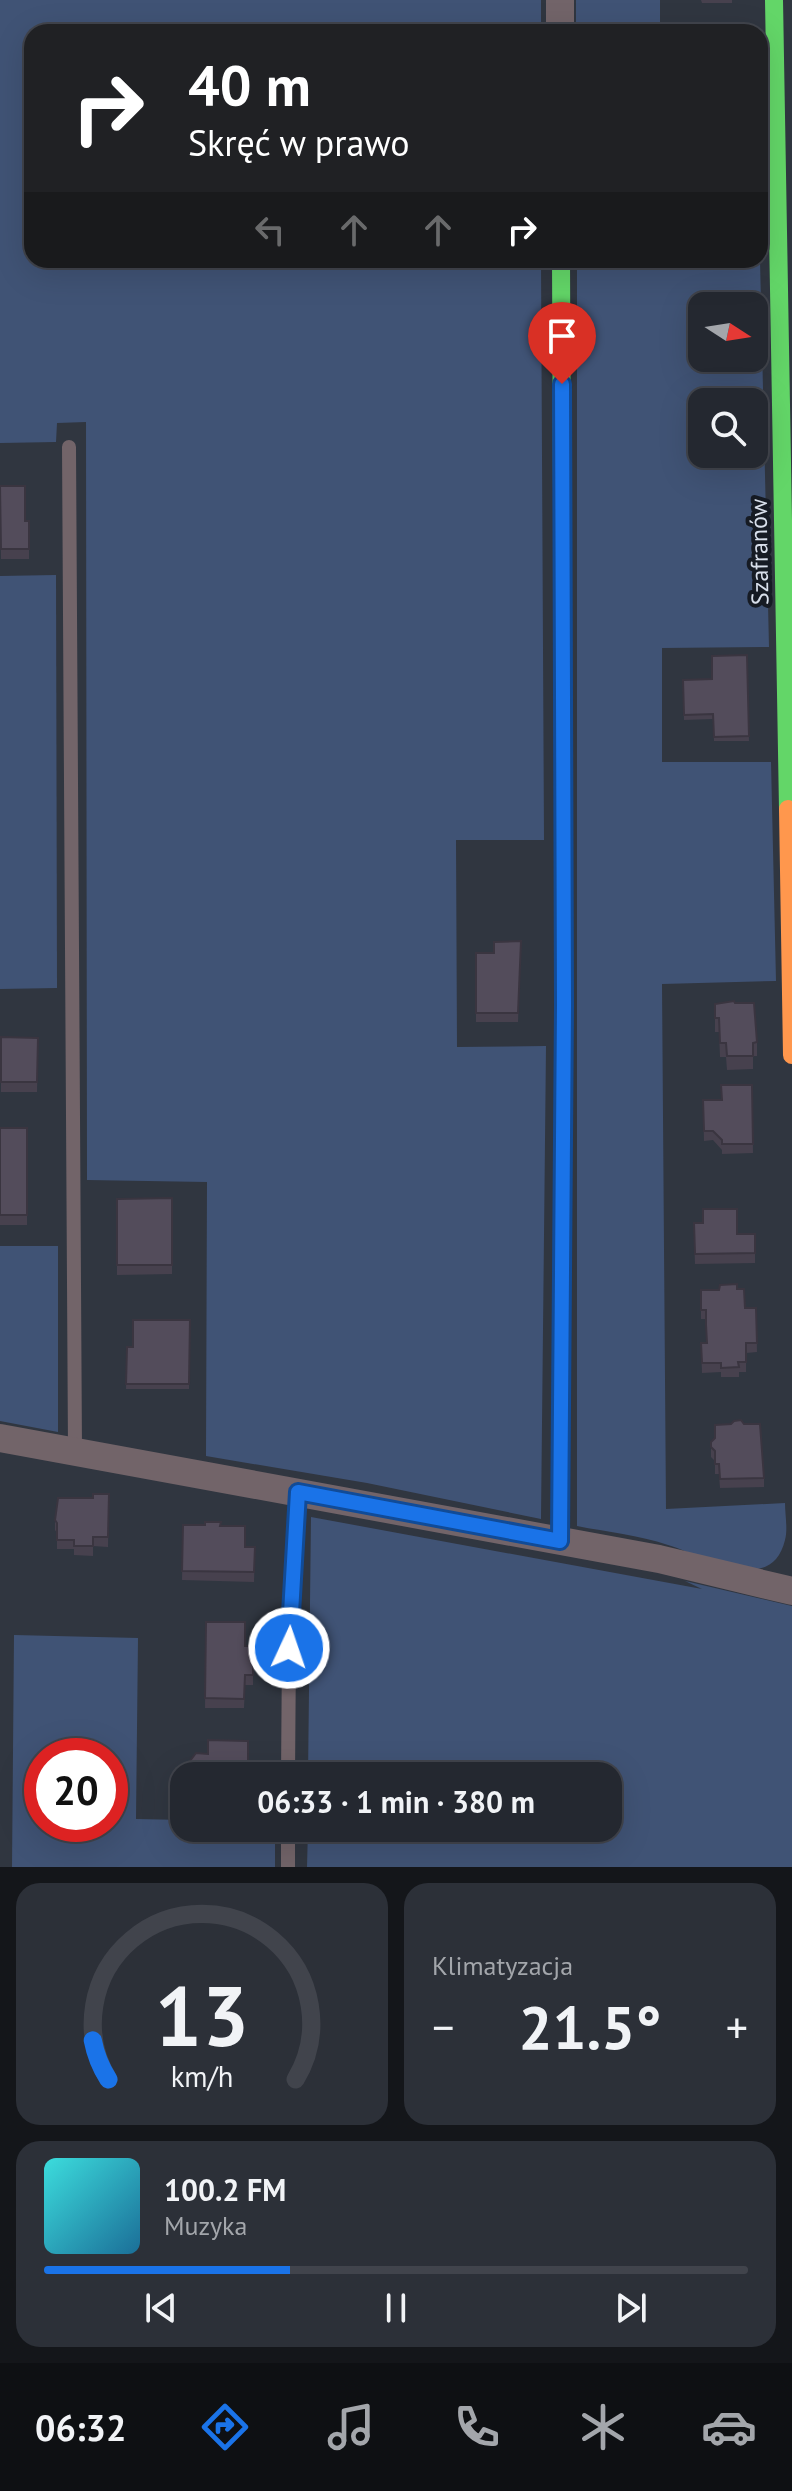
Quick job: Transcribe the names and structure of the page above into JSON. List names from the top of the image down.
{
  "streets": {
    "street": ["Szafranów"]
  },
  "north": "right",
  "page": {
    "turn": ["40 m", "Skręć w prawo"],
    "limit": "20",
    "trip": "06:33 · 1 min · 380 m",
    "tile": "Klimatyzacja",
    "heat": ["−", "21.5°", "+"],
    "song": ["100.2 FM", "Muzyka"],
    "tabs": "06:32",
    "gauge": ["13", "km/h"]
  }
}
